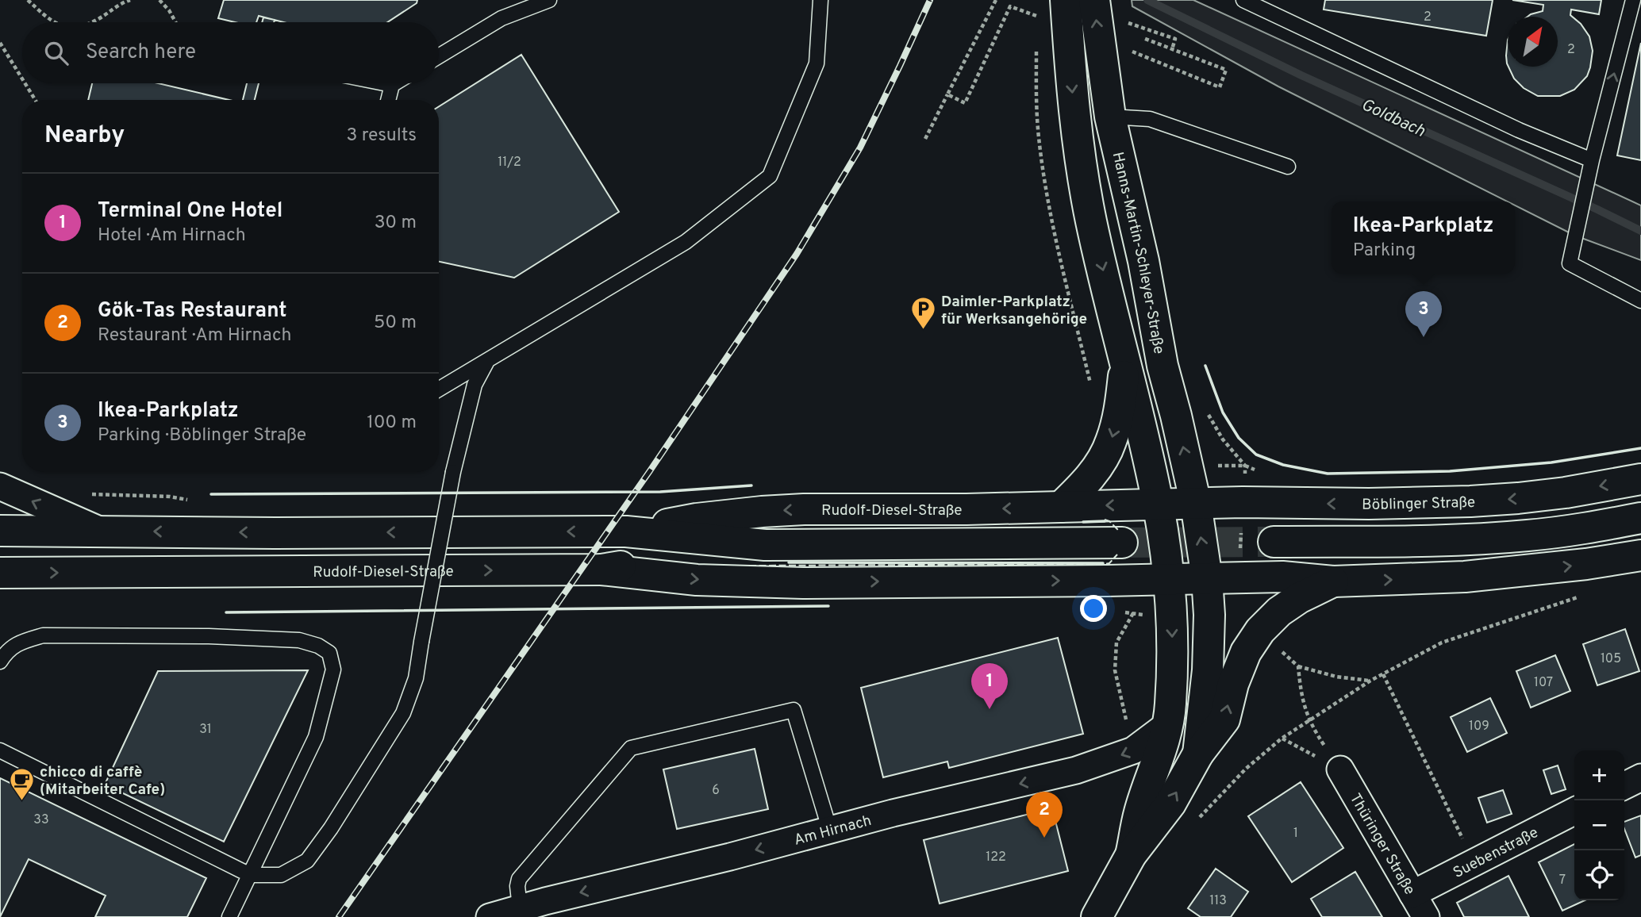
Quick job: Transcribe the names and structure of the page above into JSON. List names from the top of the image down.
{
  "streets": {
    "main road": ["Hanns-Martin-Schleyer-Straße", "Böblinger Straße", "Rudolf-Diesel-Straße"],
    "street": ["Am Hirnach", "Thüringer Straße", "Suebenstraße"]
  },
  "crossings": [
    ["Hanns-Martin-Schleyer-Straße", "Böblinger Straße"],
    ["Böblinger Straße", "Rudolf-Diesel-Straße"],
    ["Thüringer Straße", "Suebenstraße"]
  ],
  "one_way": ["Am Hirnach"],
  "water": ["Goldbach"],
  "places": {
    "parking": ["Daimler-Parkplatz für Werksangehörige"],
    "cafe": ["chicco di caffè (Mitarbeiter Cafe)"]
  },
  "house_numbers": [
    "2",
    "2",
    "11/2",
    "105",
    "107",
    "109",
    "31",
    "6",
    "33",
    "1",
    "122",
    "7",
    "113"
  ],
  "north": "top right",
  "page": {
    "search": "Search here",
    "heading": ["Nearby", "3 results"],
    "list": [
      {
        "mark": "1",
        "name": "Terminal One Hotel",
        "note": "Hotel · Am Hirnach",
        "value": "30 m"
      },
      {
        "mark": "2",
        "name": "Gök-Tas Restaurant",
        "note": "Restaurant · Am Hirnach",
        "value": "50 m"
      },
      {
        "mark": "3",
        "name": "Ikea-Parkplatz",
        "note": "Parking · Böblinger Straße",
        "value": "100 m"
      }
    ],
    "popup": ["Ikea-Parkplatz", "Parking"],
    "pins": ["3", "1", "2"],
    "map_buttons": ["+", "−"]
  }
}
